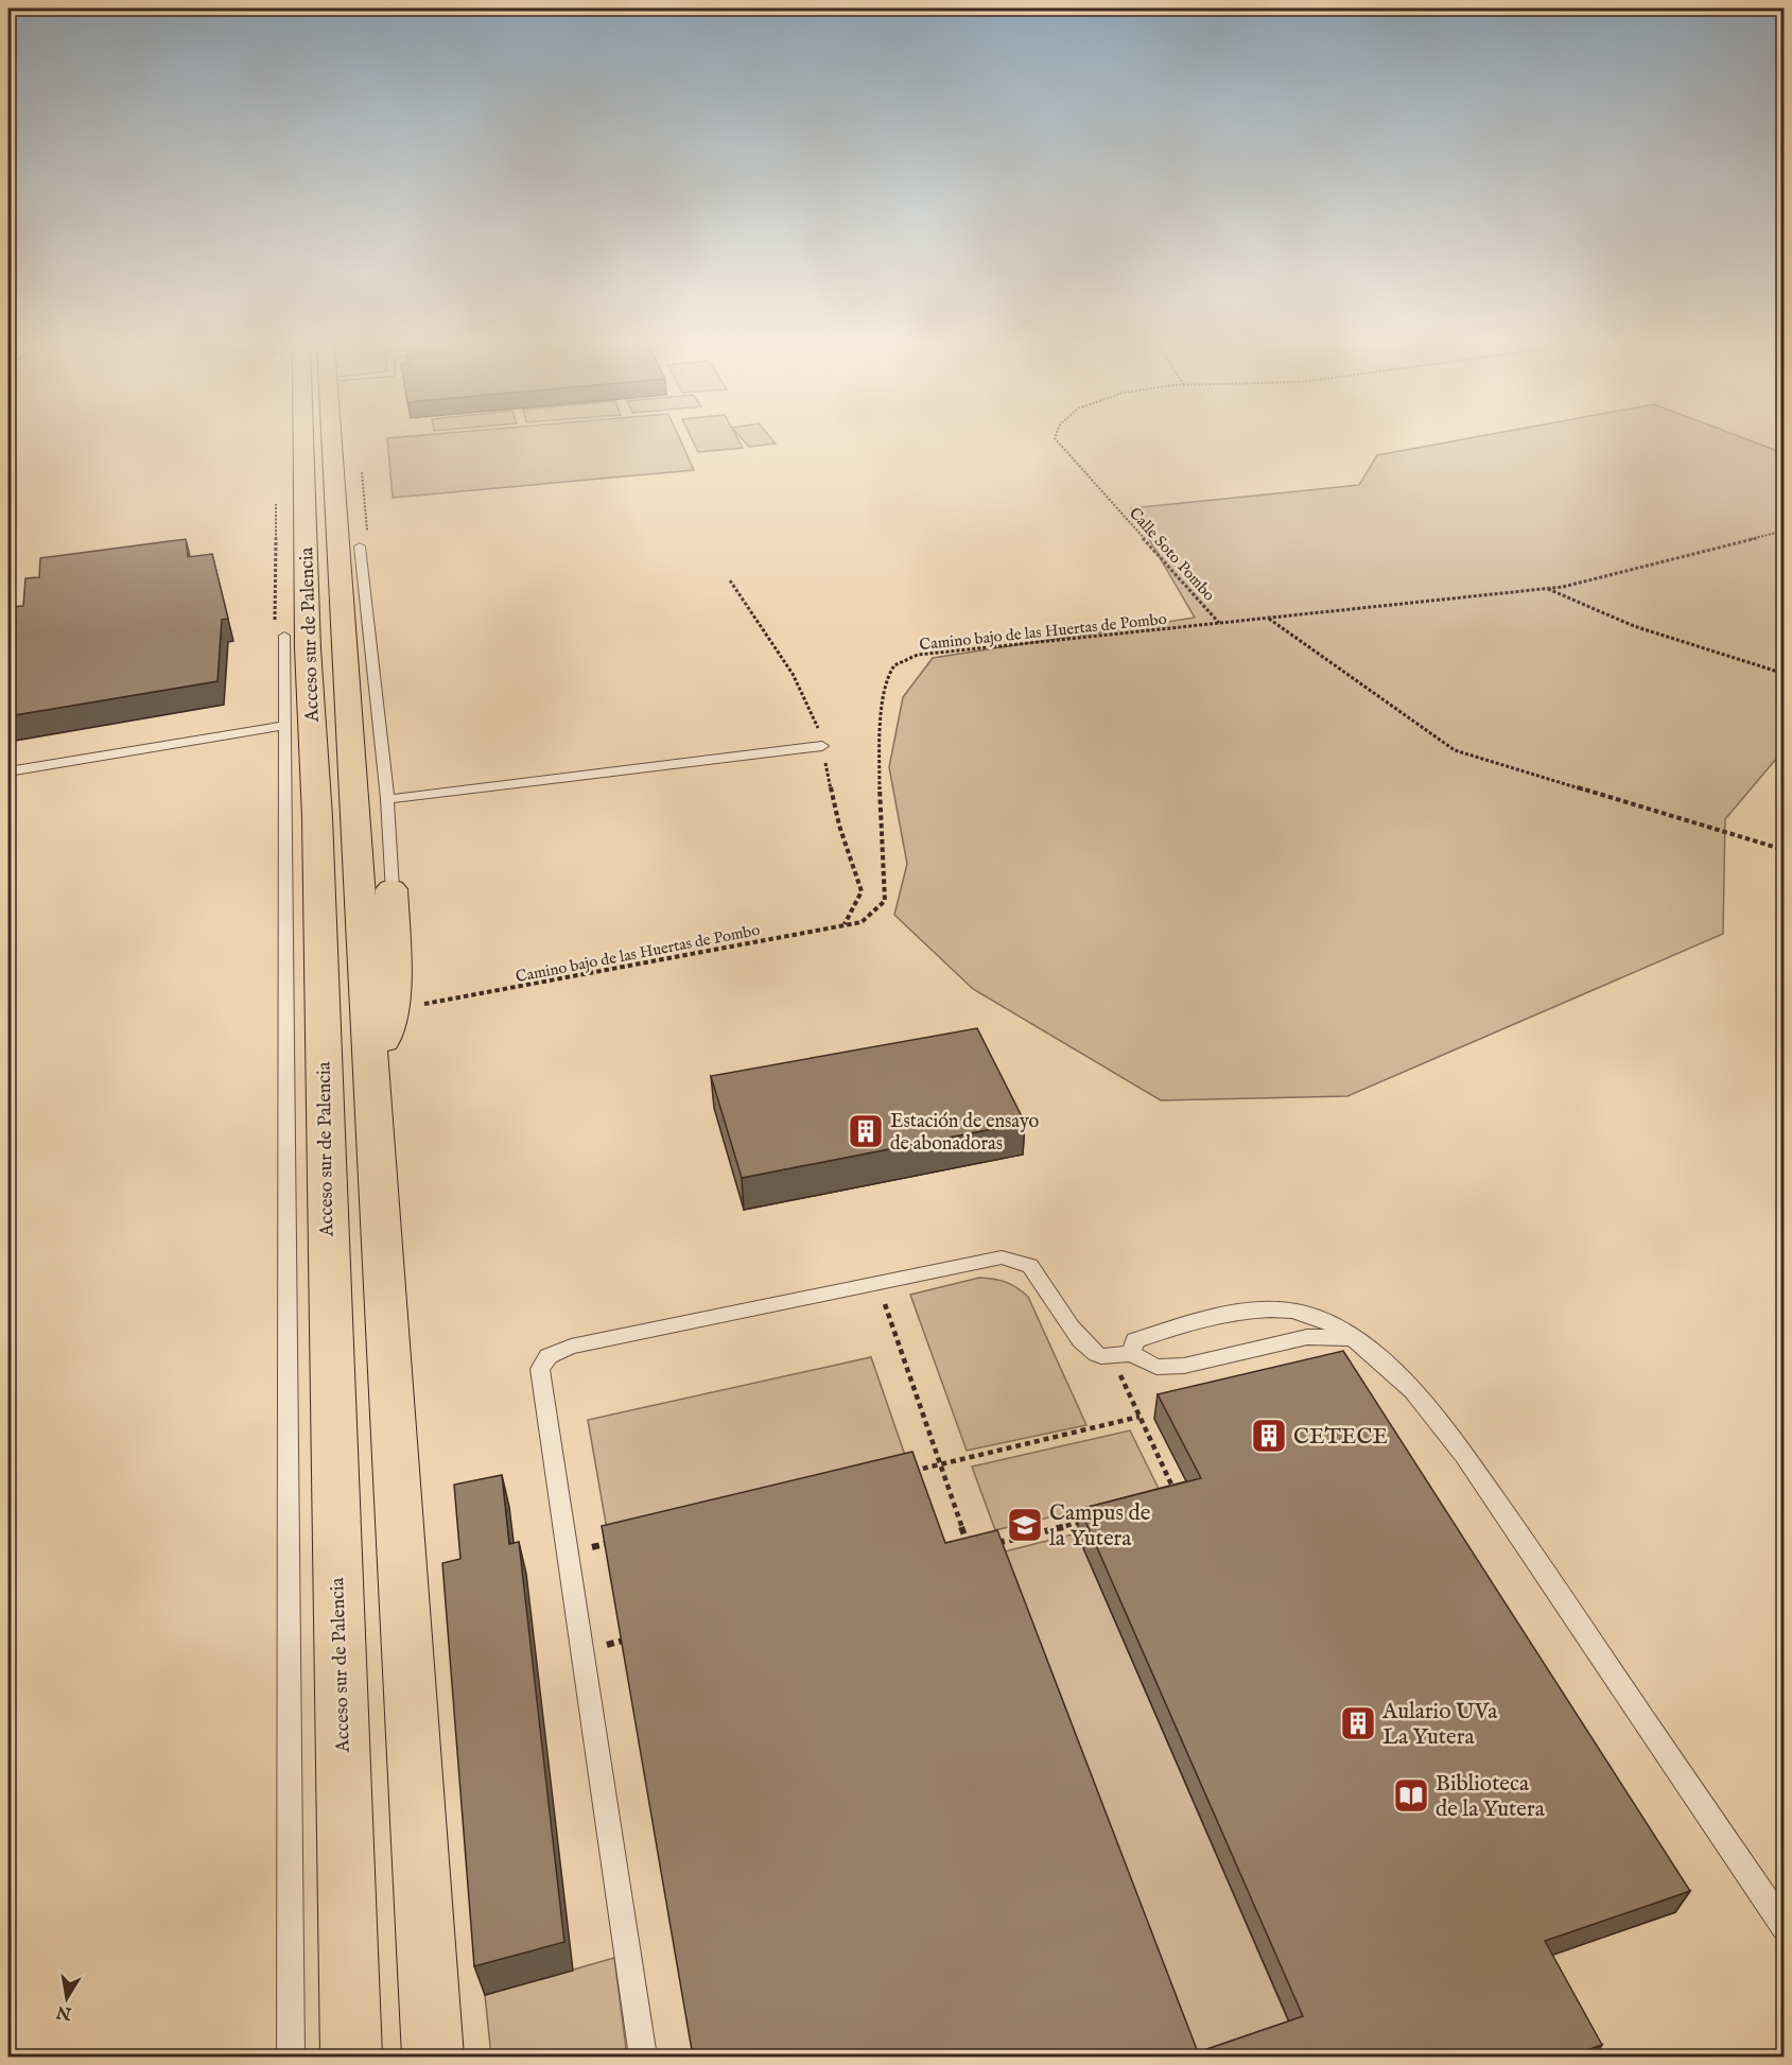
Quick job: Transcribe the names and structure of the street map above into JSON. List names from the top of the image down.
{
  "streets": {
    "highway": ["Acceso sur de Palencia"],
    "path": ["Calle Soto Pombo", "Camino bajo de las Huertas de Pombo"]
  },
  "crossings": [
    ["Calle Soto Pombo", "Camino bajo de las Huertas de Pombo"]
  ],
  "places": {
    "building": ["Estación de ensayo de abonadoras", "CETECE", "Aulario UVa La Yutera"],
    "school or university": ["Campus de la Yutera"],
    "library": ["Biblioteca de la Yutera"]
  },
  "north": "bottom"
}
